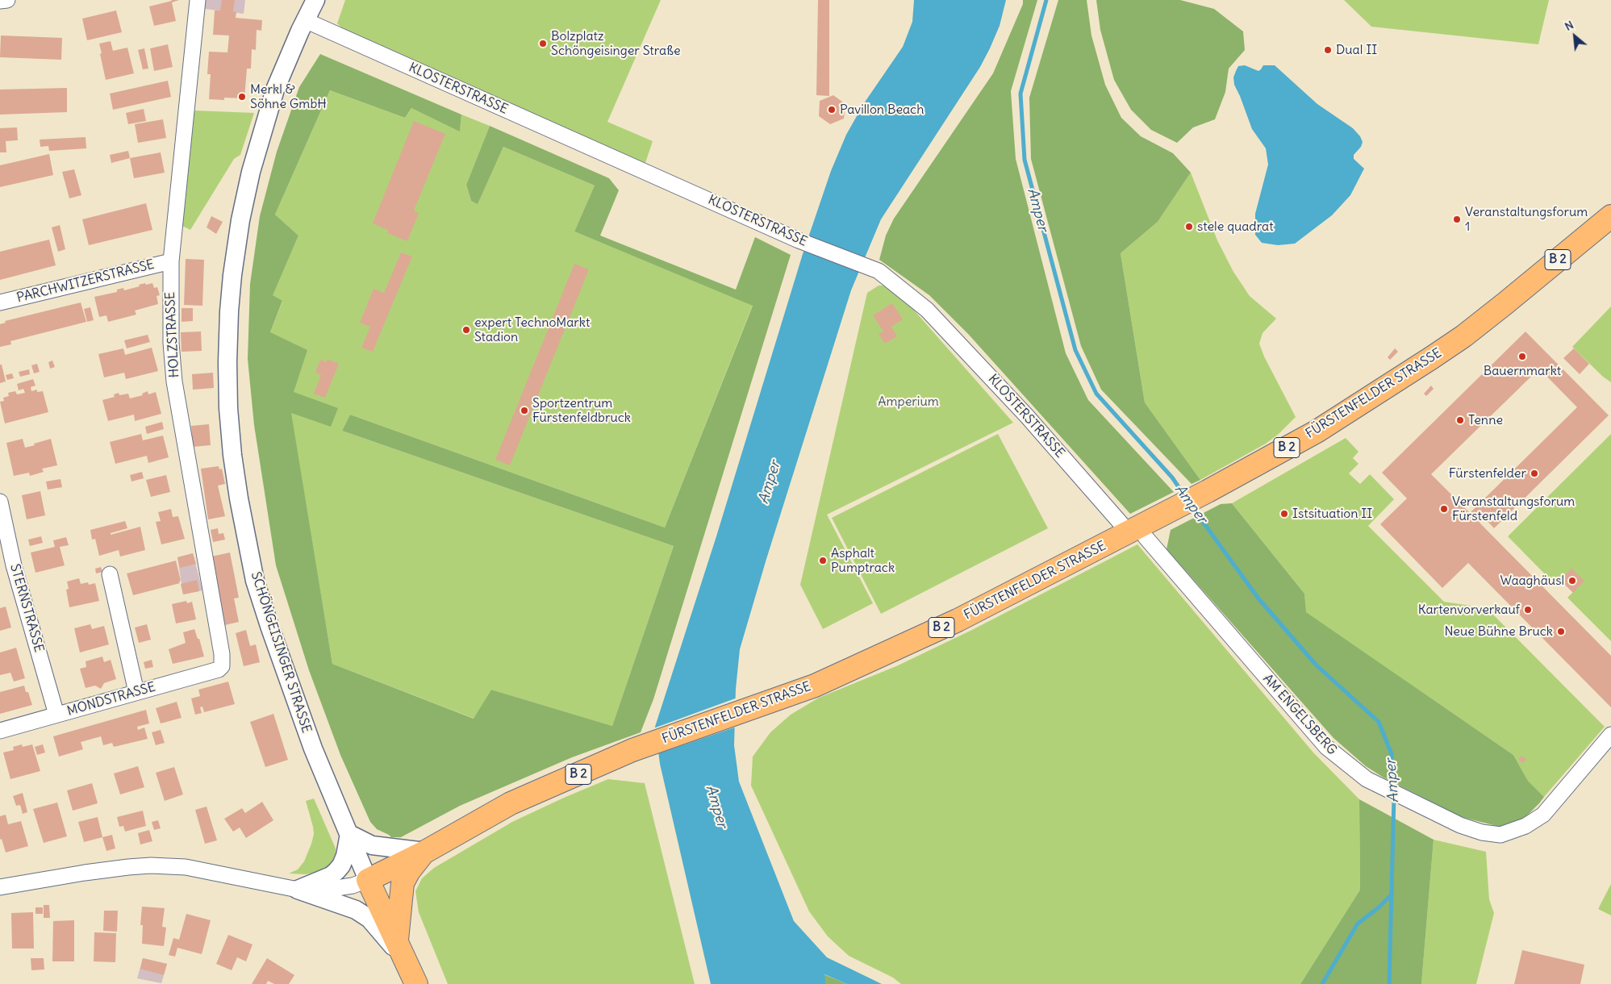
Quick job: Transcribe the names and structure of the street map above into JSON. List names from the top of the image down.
{
  "streets": {
    "main road": ["B 2", "FÜRSTENFELDER STRASSE", "SCHÖNGEISINGER STRASSE"],
    "street": [
      "KLOSTERSTRASSE",
      "PARCHWITZERSTRASSE",
      "HOLZSTRASSE",
      "STERNSTRASSE",
      "MONDSTRASSE",
      "AM ENGELSBERG"
    ]
  },
  "crossings": [
    ["KLOSTERSTRASSE", "FÜRSTENFELDER STRASSE"],
    ["KLOSTERSTRASSE", "SCHÖNGEISINGER STRASSE"],
    ["KLOSTERSTRASSE", "AM ENGELSBERG"],
    ["PARCHWITZERSTRASSE", "HOLZSTRASSE"],
    ["HOLZSTRASSE", "MONDSTRASSE"],
    ["FÜRSTENFELDER STRASSE", "SCHÖNGEISINGER STRASSE"],
    ["FÜRSTENFELDER STRASSE", "AM ENGELSBERG"],
    ["STERNSTRASSE", "MONDSTRASSE"]
  ],
  "water": ["Amper"],
  "parks": ["Amperium"],
  "places": [
    "Bolzplatz Schöngeisinger Straße",
    "Dual II",
    "Merkl & Söhne GmbH",
    "Pavillon Beach",
    "Veranstaltungsforum 1",
    "stele quadrat",
    "expert TechnoMarkt Stadion",
    "Bauernmarkt",
    "Sportzentrum Fürstenfeldbruck",
    "Tenne",
    "Fürstenfelder",
    "Veranstaltungsforum Fürstenfeld",
    "Istsituation II",
    "Asphalt Pumptrack",
    "Waaghäusl",
    "Kartenvorverkauf",
    "Neue Bühne Bruck"
  ],
  "north": "top left"
}
